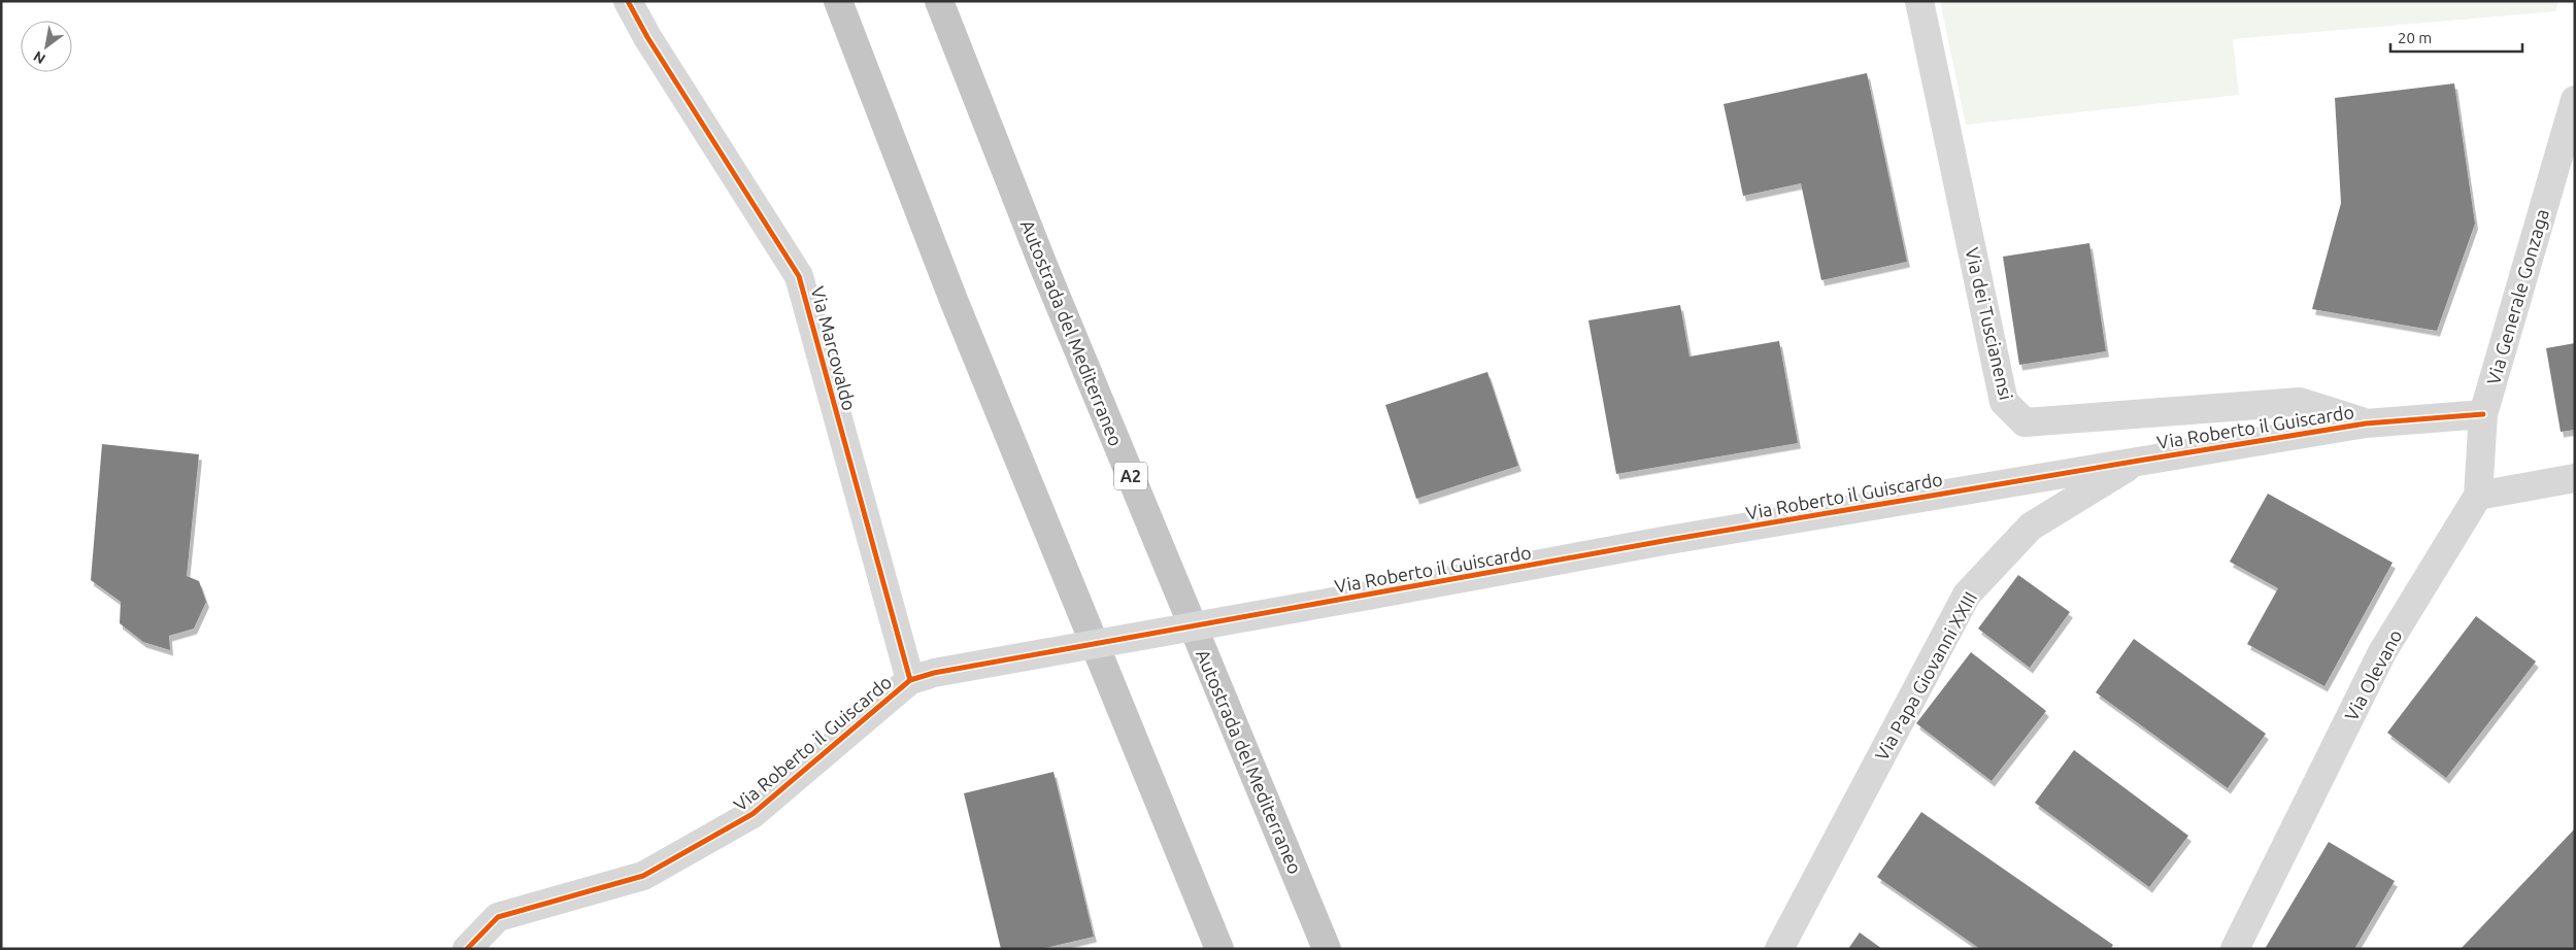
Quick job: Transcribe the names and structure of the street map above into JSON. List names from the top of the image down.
{
  "streets": {
    "highway": ["Autostrada del Mediterraneo", "A2"],
    "street": [
      "Via Generale Gonzaga",
      "Via dei Tuscianensi",
      "Via Marcovaldo",
      "Via Roberto il Guiscardo",
      "Via Olevano",
      "Via Papa Giovanni XXIII"
    ]
  },
  "crossings": [
    ["Via Generale Gonzaga", "Via Roberto il Guiscardo"],
    ["Via Generale Gonzaga", "Via Olevano"],
    ["Via dei Tuscianensi", "Via Roberto il Guiscardo"],
    ["Via Marcovaldo", "Via Roberto il Guiscardo"],
    ["Via Roberto il Guiscardo", "Via Papa Giovanni XXIII"]
  ],
  "scale_bar": "20 m",
  "north": "bottom left"
}
